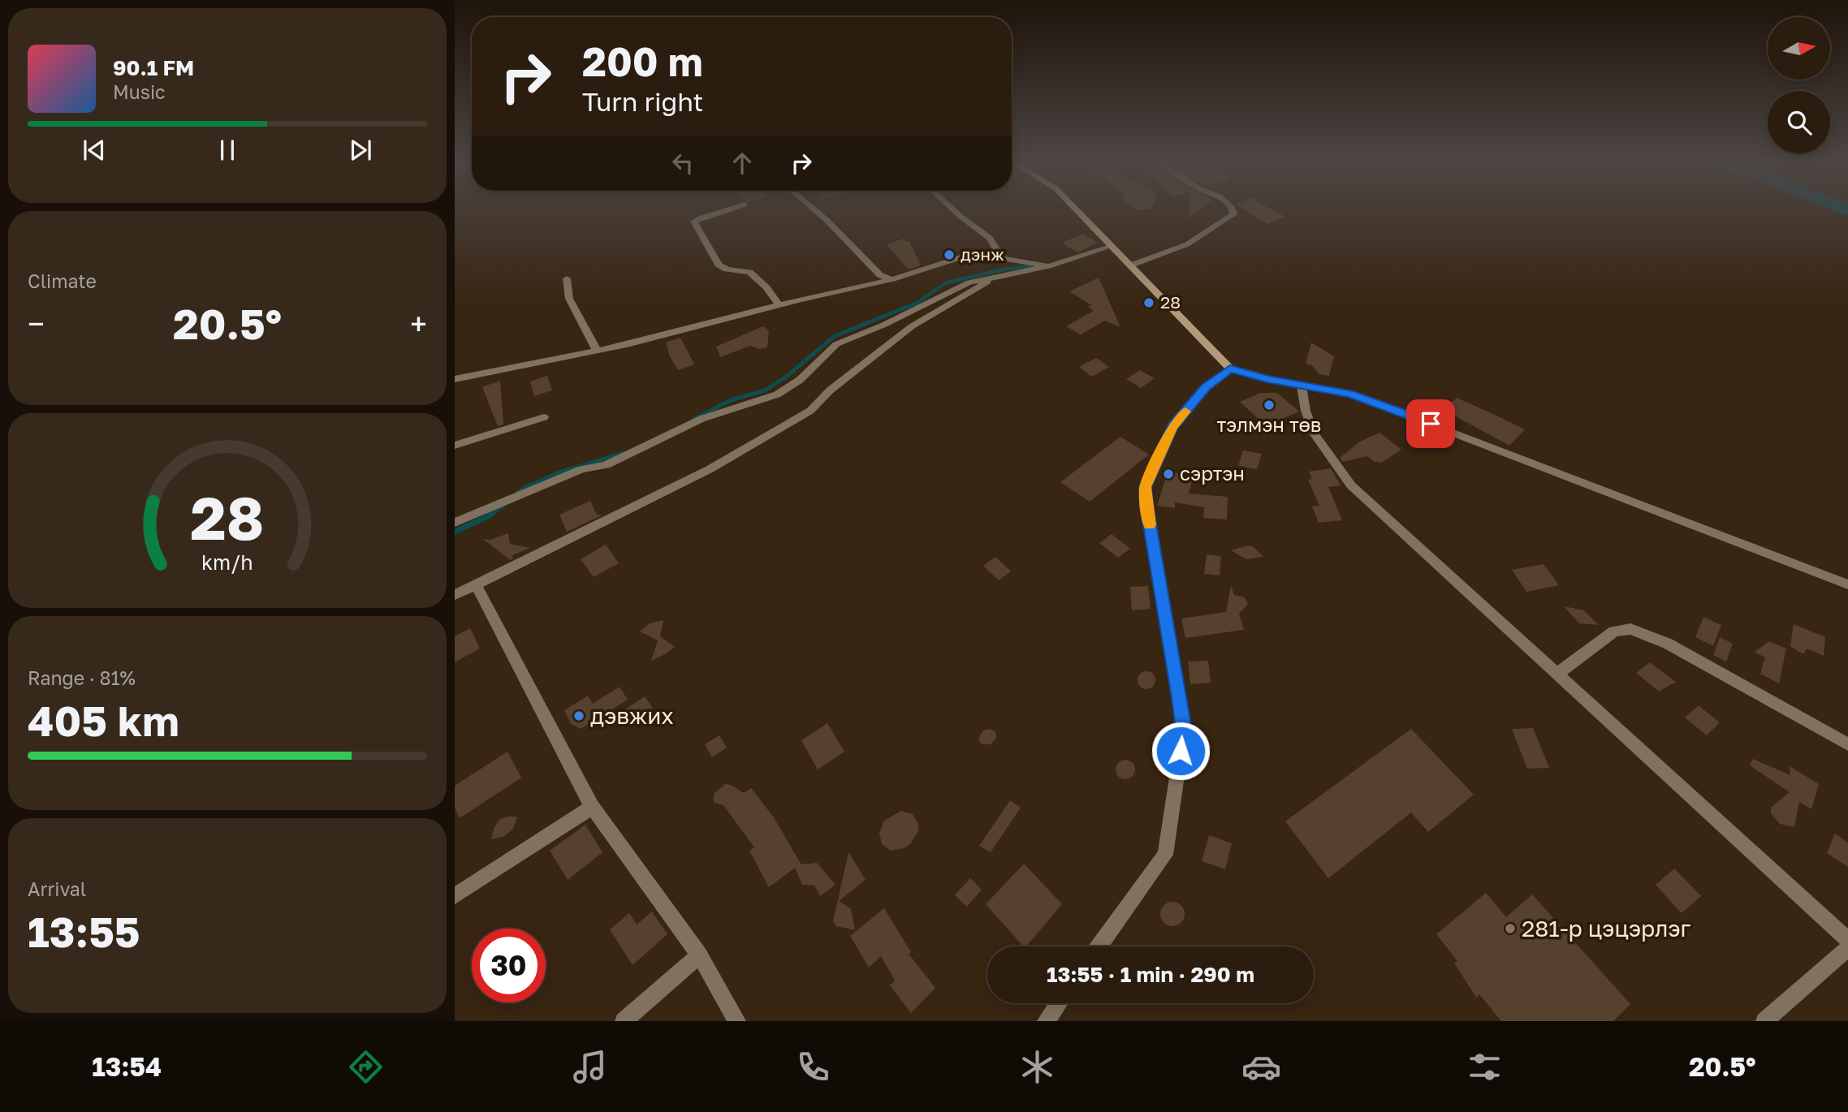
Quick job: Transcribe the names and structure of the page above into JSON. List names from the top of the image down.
{
  "places": [
    "дэнж",
    "28",
    "тэлмэн төв",
    "сэртэн",
    "дэвжих",
    "281-р цэцэрлэг"
  ],
  "north": "right",
  "page": {
    "turn": ["200 m", "Turn right"],
    "song": ["90.1 FM", "Music"],
    "tile": [
      "Climate",
      ["Range · 81%", "405 km"],
      ["Arrival", "13:55"]
    ],
    "heat": ["−", "20.5°", "+"],
    "limit": "30",
    "trip": "13:55 · 1 min · 290 m",
    "tabs": ["13:54", "20.5°"],
    "gauge": ["28", "km/h"]
  }
}
